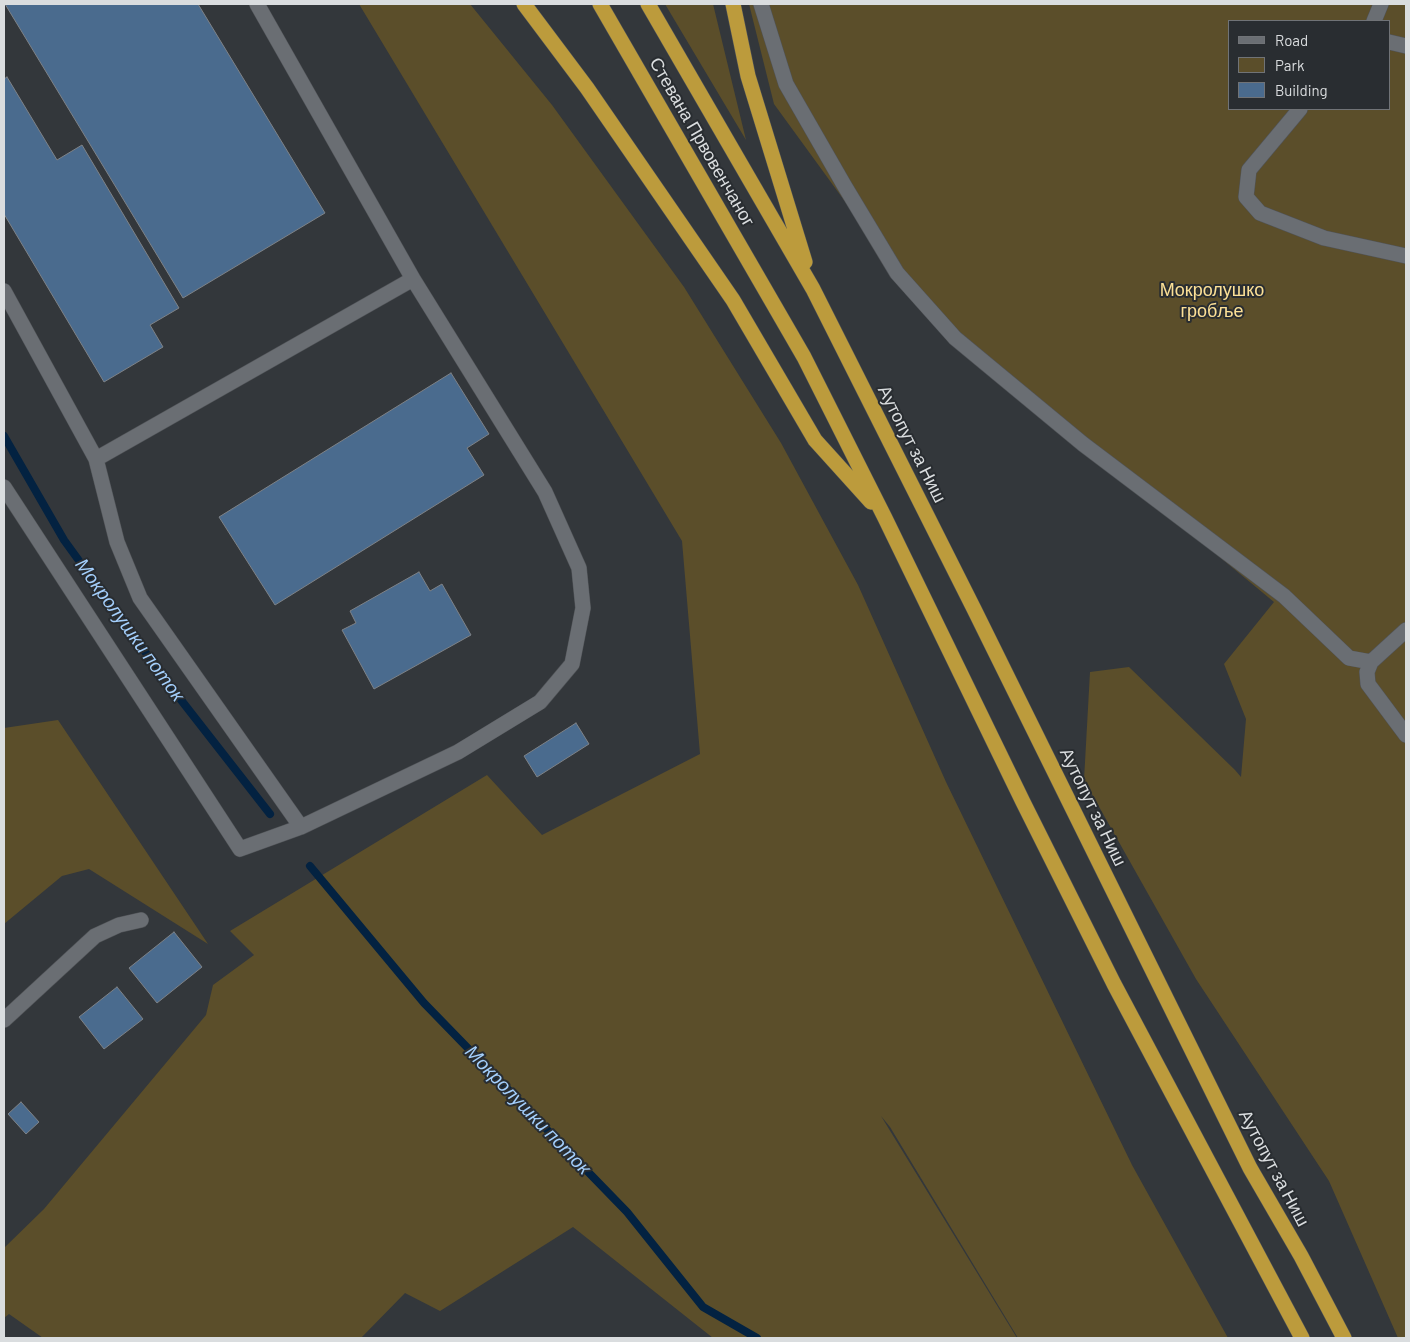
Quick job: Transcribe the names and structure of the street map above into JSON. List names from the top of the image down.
{
  "streets": {
    "highway": ["Стевана Првовенчаног", "Аутопут за Ниш"]
  },
  "crossings": [
    ["Стевана Првовенчаног", "Аутопут за Ниш"]
  ],
  "water": ["Мокролушки поток"],
  "parks": ["Мокролушко гробље"],
  "legend": ["Road", "Park", "Building"]
}
